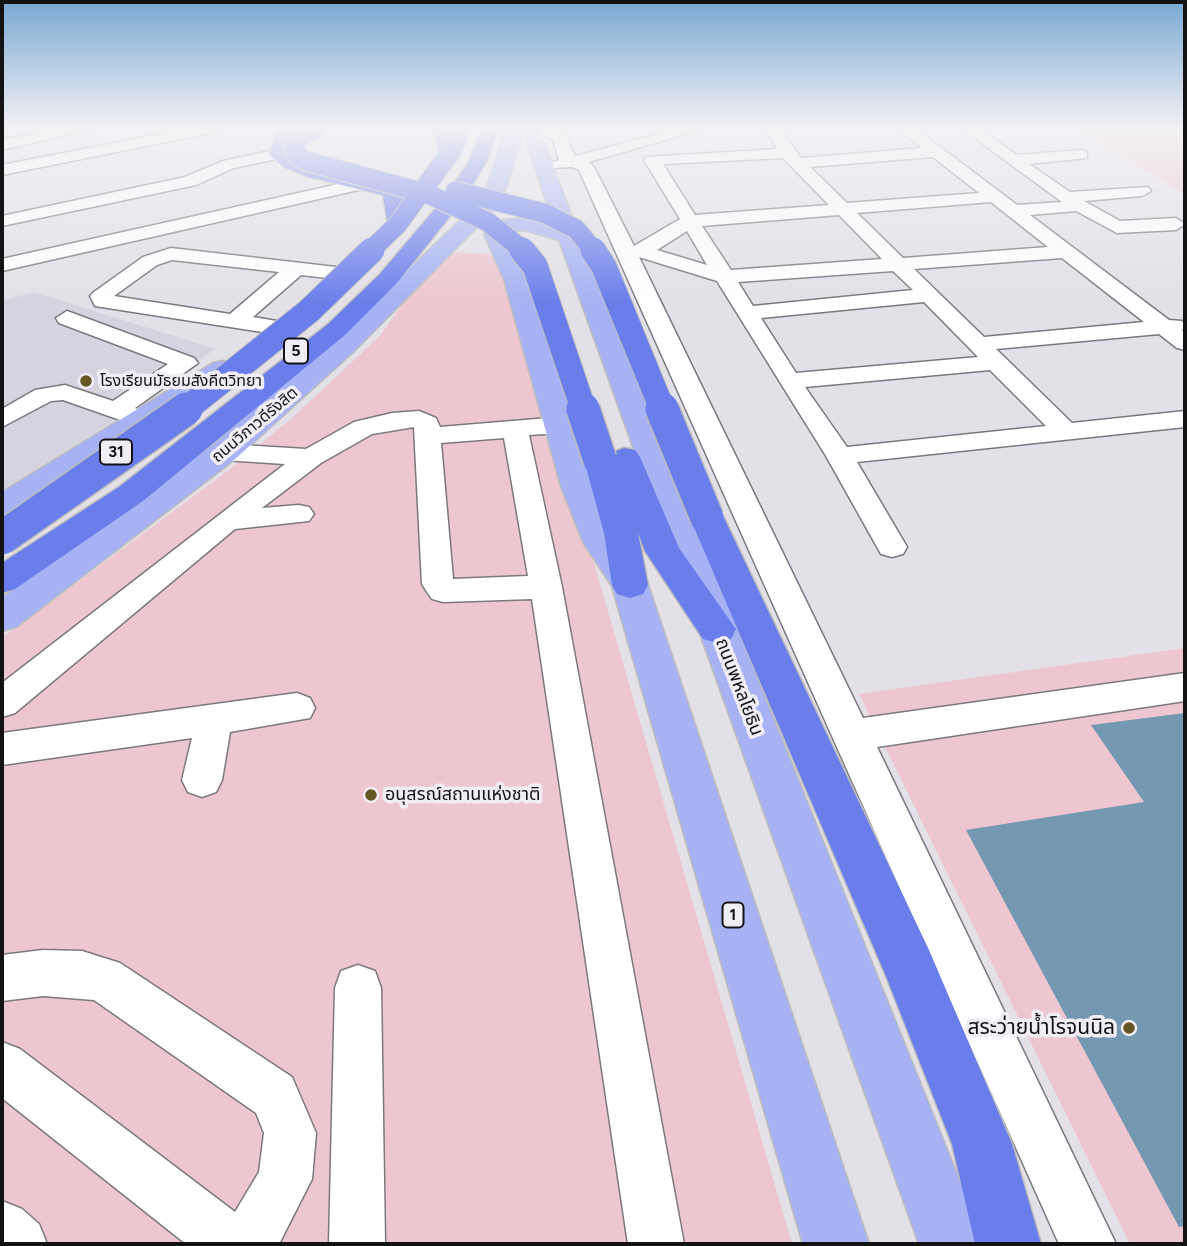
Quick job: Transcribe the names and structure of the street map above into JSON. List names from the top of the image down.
{
  "streets": {
    "highway": ["5", "ถนนวิภาวดีรังสิต", "31"],
    "main road": ["ถนนพหลโยธิน", "1"]
  },
  "places": ["โรงเรียนมัธยมสังคีตวิทยา", "อนุสรณ์สถานแห่งชาติ", "สระว่ายน้ำโรจนนิล"]
}
